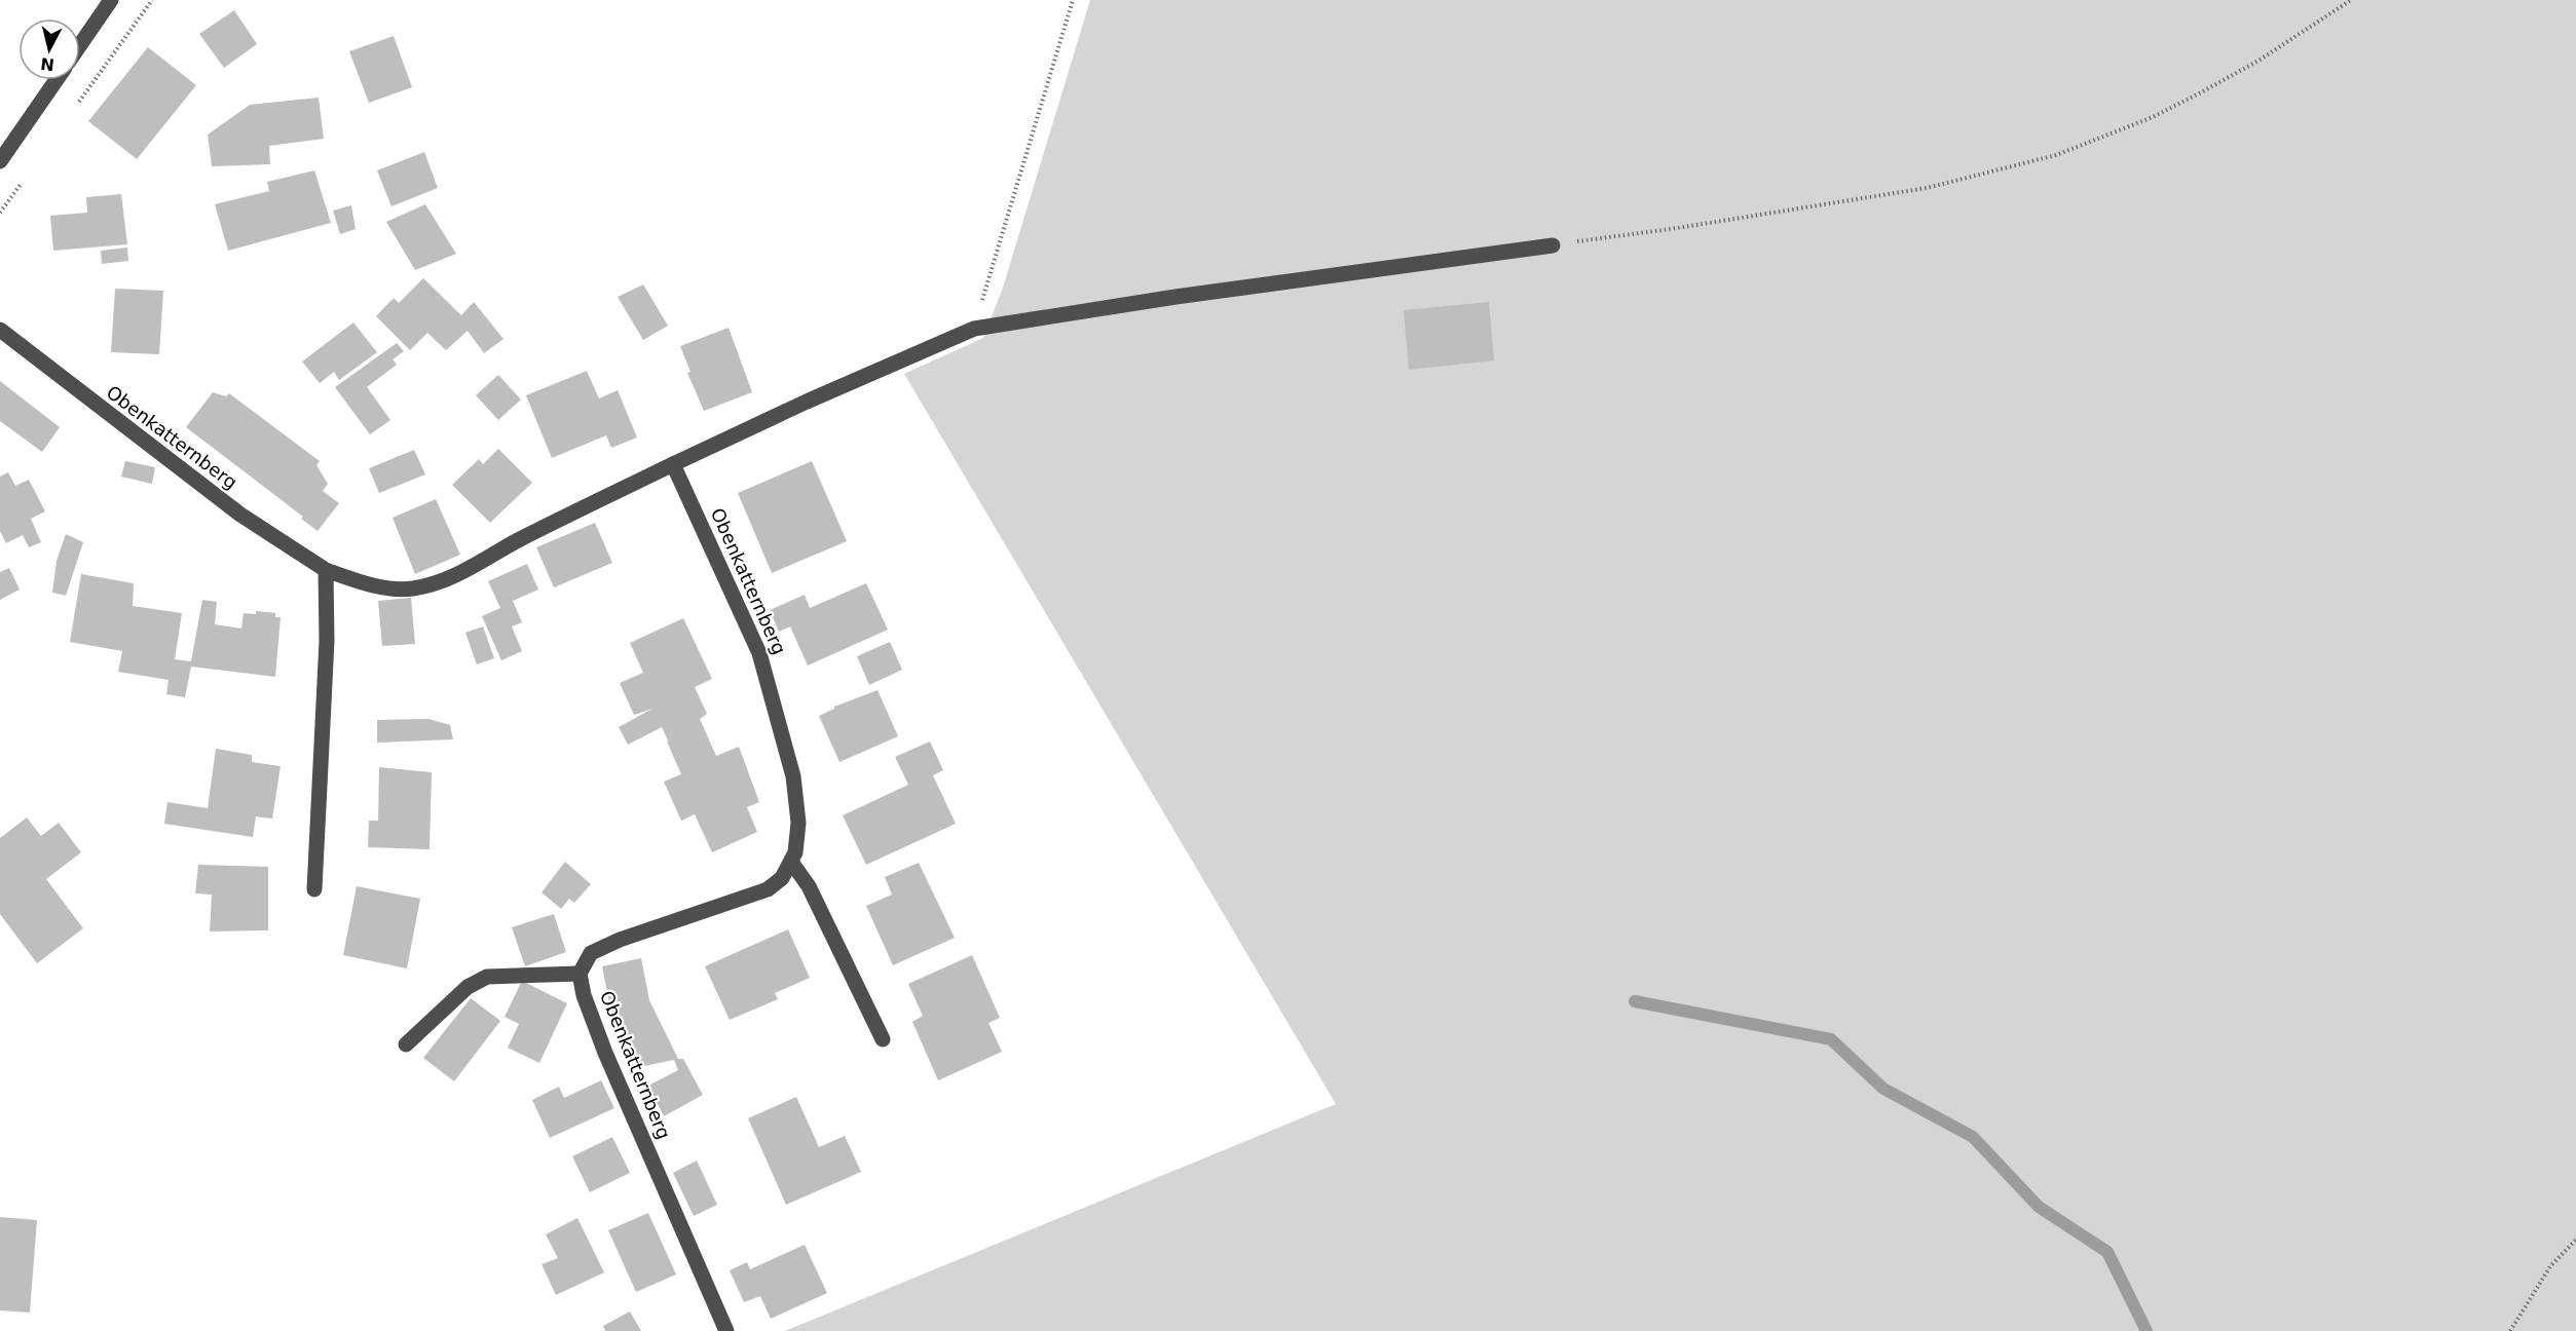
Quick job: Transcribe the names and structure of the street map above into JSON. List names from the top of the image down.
{
  "streets": {
    "street": ["Obenkatternberg"]
  },
  "north": "bottom"
}
